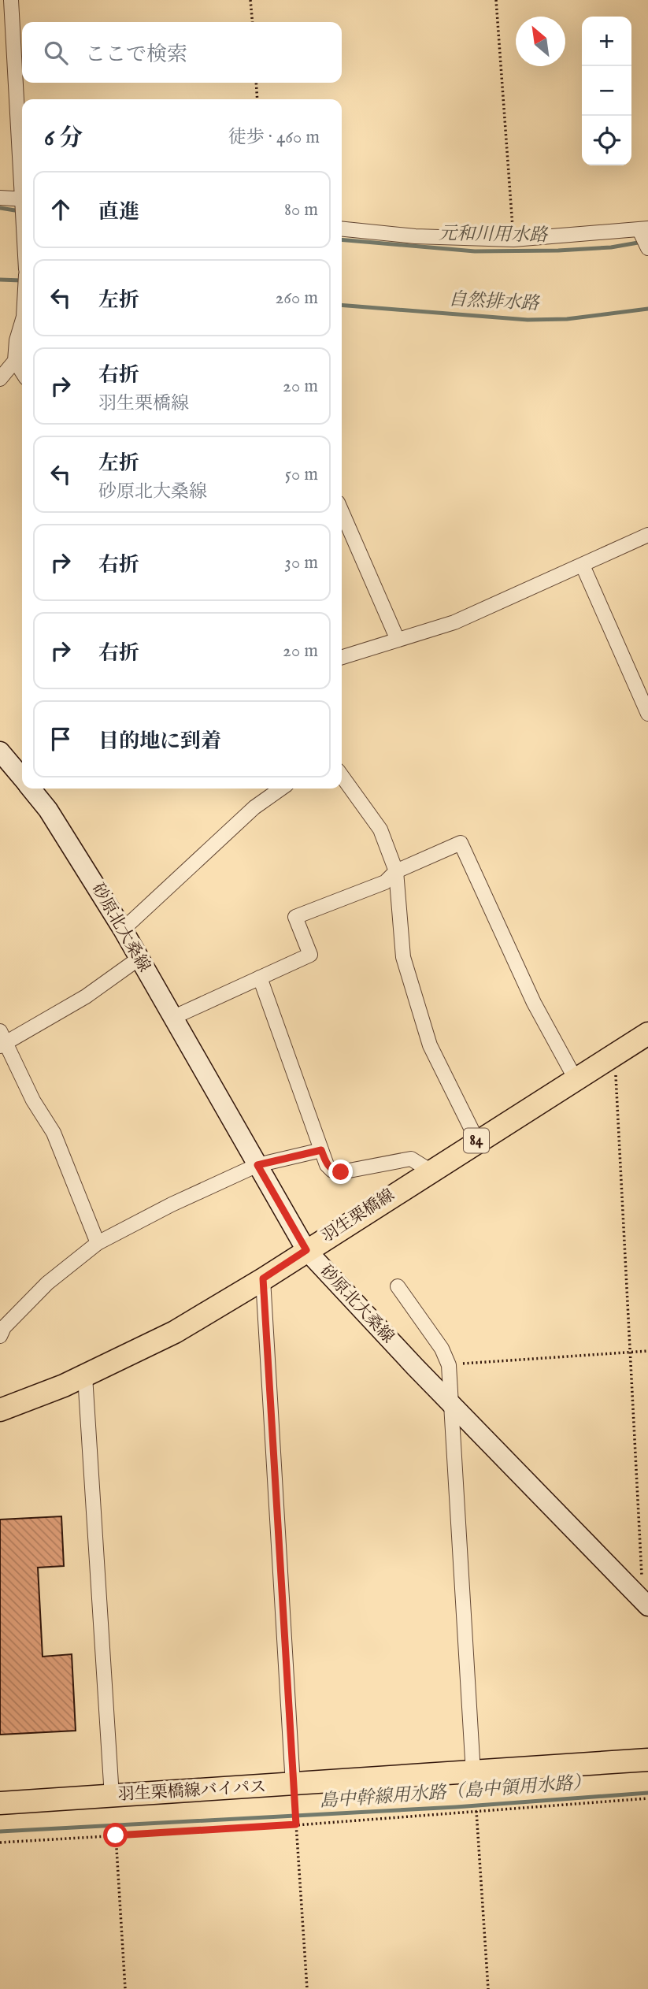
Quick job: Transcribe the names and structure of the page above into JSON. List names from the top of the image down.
{
  "streets": {
    "main road": [
      "砂原北大桑線",
      "84",
      "羽生栗橋線",
      "羽生栗橋線バイパス"
    ]
  },
  "crossings": [
    ["砂原北大桑線", "羽生栗橋線"]
  ],
  "water": ["元和川用水路", "自然排水路", "島中幹線用水路（島中領用水路）"],
  "north": "top left",
  "page": {
    "map_buttons": ["+", "−"],
    "search": "ここで検索",
    "heading": ["6 分", "徒歩 · 460 m"],
    "list": [
      ["直進", "80 m"],
      ["左折", "260 m"],
      ["右折", "羽生栗橋線", "20 m"],
      ["左折", "砂原北大桑線", "50 m"],
      ["右折", "30 m"],
      ["右折", "20 m"],
      "目的地に到着"
    ]
  }
}
